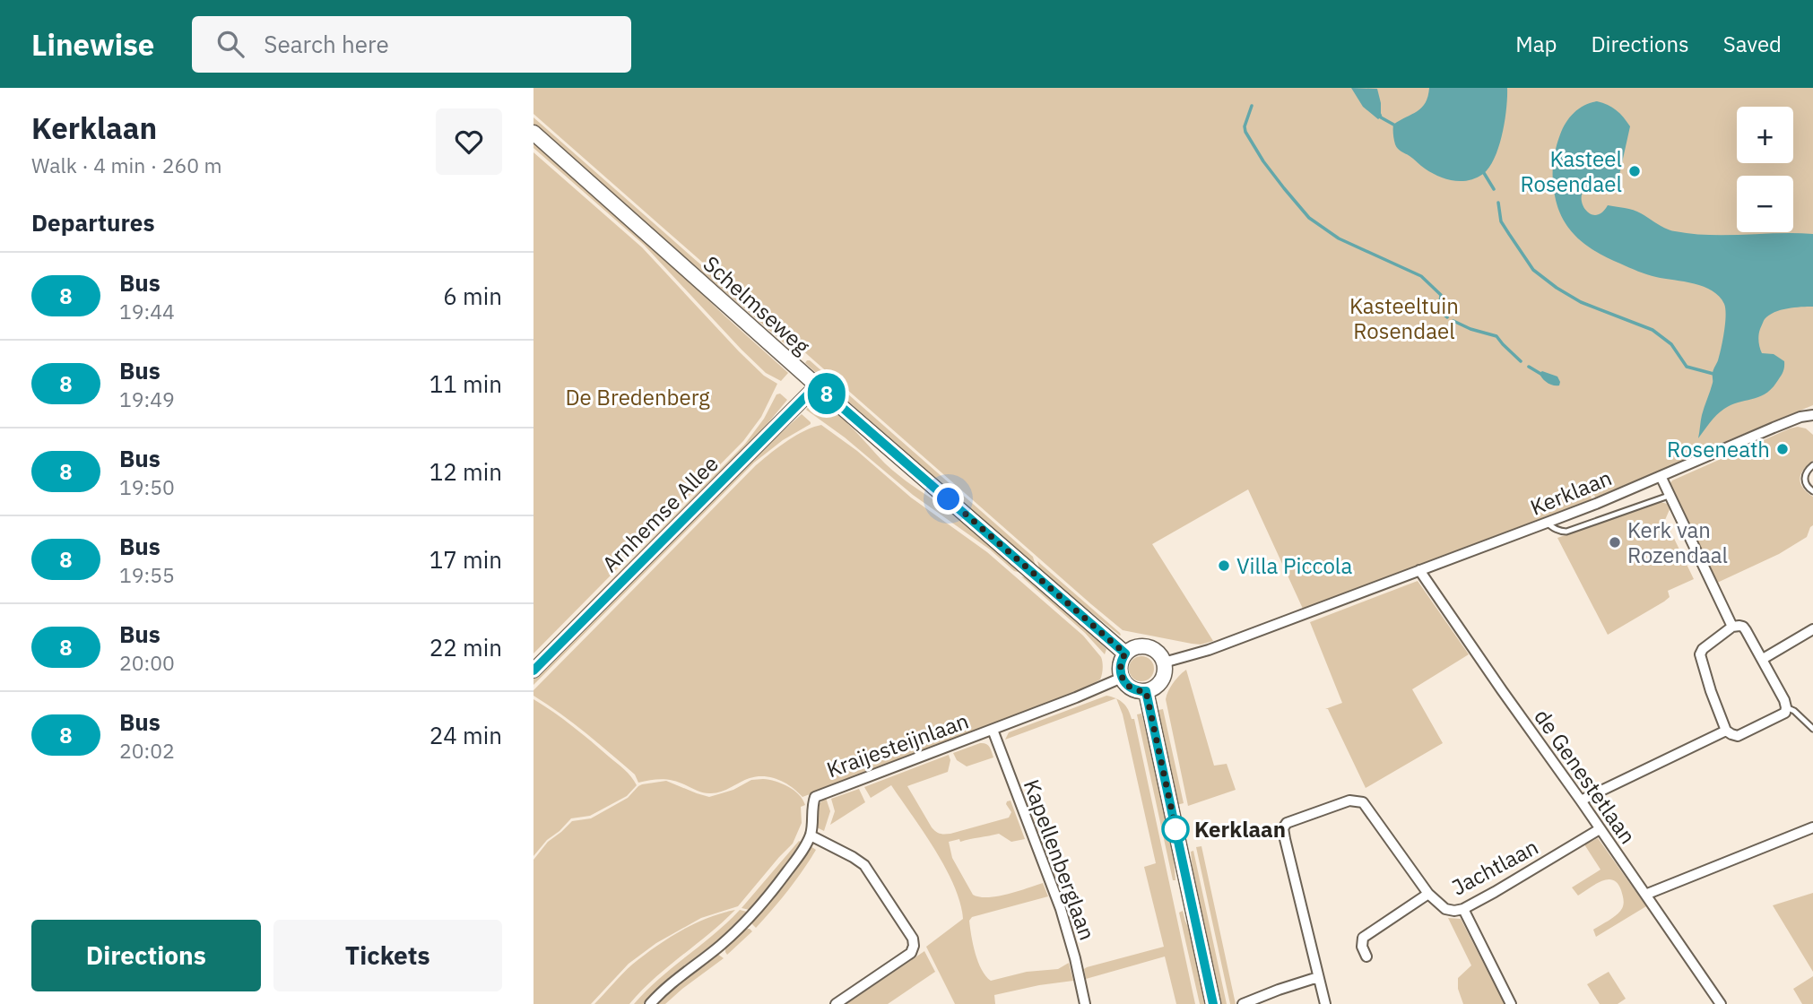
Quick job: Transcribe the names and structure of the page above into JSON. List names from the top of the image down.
{
  "streets": {
    "main road": ["Schelmseweg"],
    "street": [
      "Kerklaan",
      "Arnhemse Allee",
      "Kraijesteijnlaan",
      "de Genestetlaan",
      "Kapellenberglaan",
      "Jachtlaan"
    ]
  },
  "crossings": [
    ["Schelmseweg", "Kerklaan"],
    ["Schelmseweg", "Arnhemse Allee"],
    ["Schelmseweg", "Kraijesteijnlaan"],
    ["Kerklaan", "Kraijesteijnlaan"],
    ["Kerklaan", "de Genestetlaan"],
    ["Kraijesteijnlaan", "Kapellenberglaan"],
    ["de Genestetlaan", "Jachtlaan"]
  ],
  "parks": ["Kasteeltuin Rosendael", "De Bredenberg"],
  "places": [
    "Kasteel Rosendael",
    "Roseneath",
    "Kerk van Rozendaal",
    "Villa Piccola",
    "Kerklaan"
  ],
  "lines": ["bus line 8"],
  "page": {
    "header": "Linewise",
    "search": "Search here",
    "nav": ["Map", "Directions", "Saved"],
    "heading": [
      ["Kerklaan", "Walk · 4 min · 260 m"],
      "Departures"
    ],
    "on_map": "8",
    "map_buttons": ["+", "−"],
    "list": [
      {
        "mark": "8",
        "name": "Bus",
        "note": "19:44",
        "value": "6 min"
      },
      {
        "mark": "8",
        "name": "Bus",
        "note": "19:49",
        "value": "11 min"
      },
      {
        "mark": "8",
        "name": "Bus",
        "note": "19:50",
        "value": "12 min"
      },
      {
        "mark": "8",
        "name": "Bus",
        "note": "19:55",
        "value": "17 min"
      },
      {
        "mark": "8",
        "name": "Bus",
        "note": "20:00",
        "value": "22 min"
      },
      {
        "mark": "8",
        "name": "Bus",
        "note": "20:02",
        "value": "24 min"
      }
    ],
    "buttons": ["Directions", "Tickets"]
  }
}
